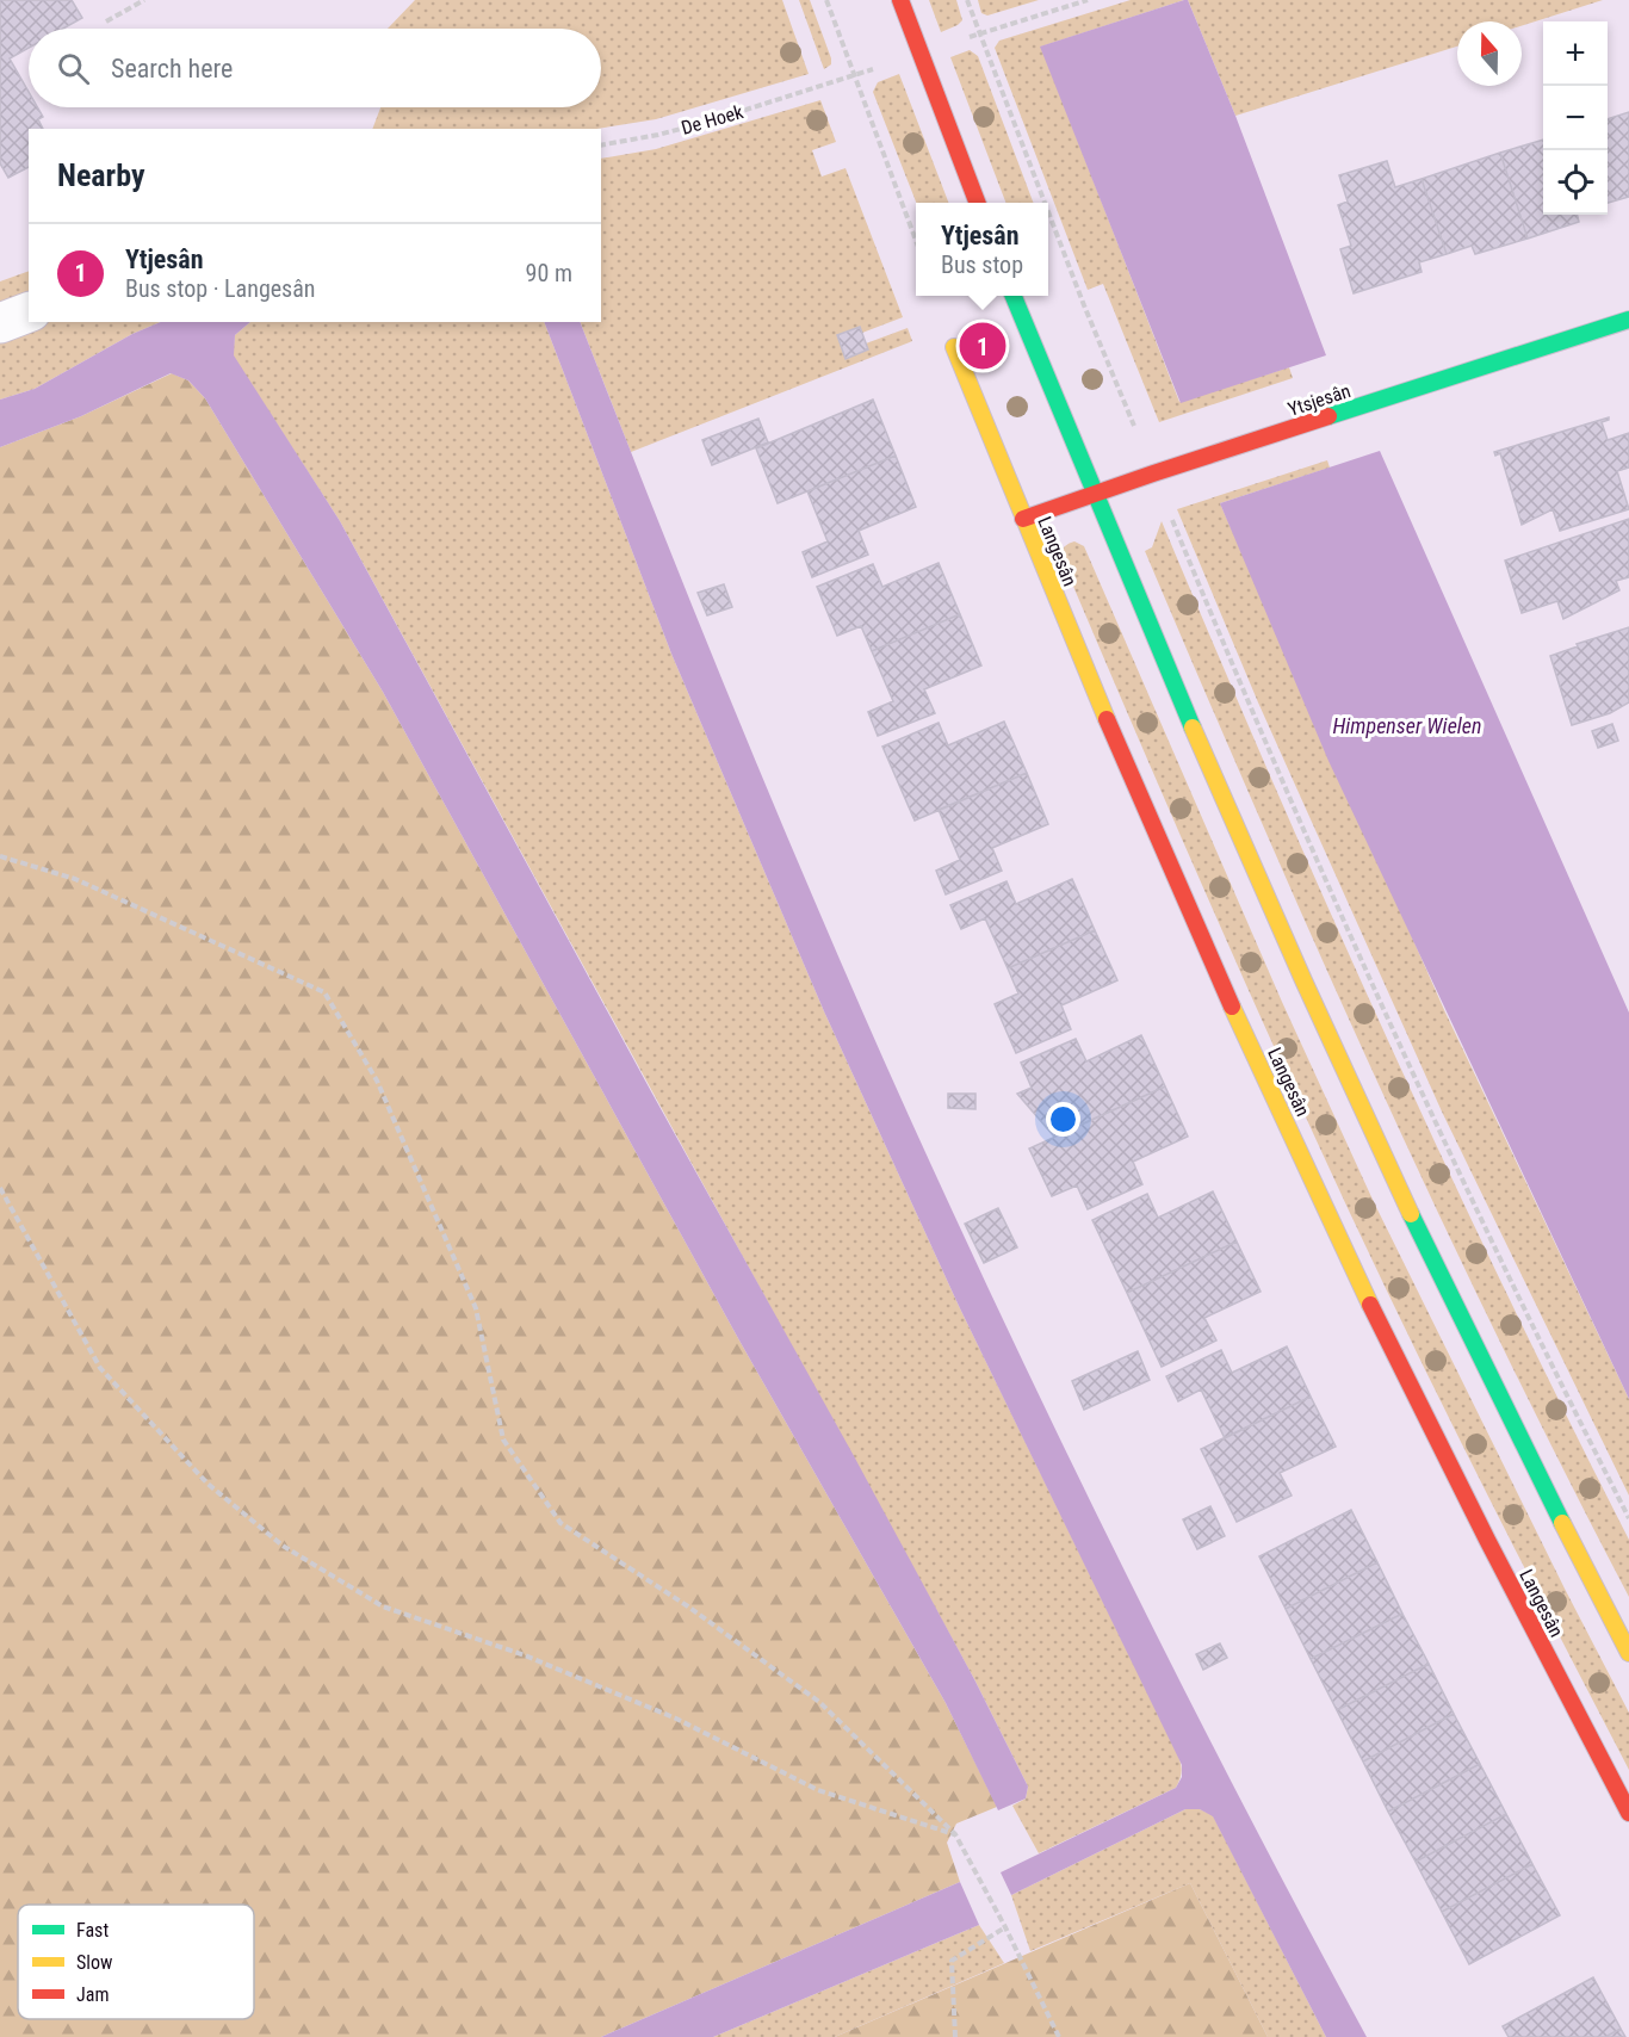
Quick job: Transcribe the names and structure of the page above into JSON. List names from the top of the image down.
{
  "streets": {
    "street": ["Ytsjesân", "Langesân"],
    "path": ["De Hoek"]
  },
  "crossings": [
    ["Ytsjesân", "Langesân"]
  ],
  "water": ["Himpenser Wielen"],
  "legend": ["Fast", "Slow", "Jam"],
  "north": "top",
  "page": {
    "map_buttons": ["+", "−"],
    "search": "Search here",
    "heading": "Nearby",
    "popup": ["Ytjesân", "Bus stop"],
    "list": [
      {
        "mark": "1",
        "name": "Ytjesân",
        "note": "Bus stop · Langesân",
        "value": "90 m"
      }
    ],
    "pins": "1"
  }
}
